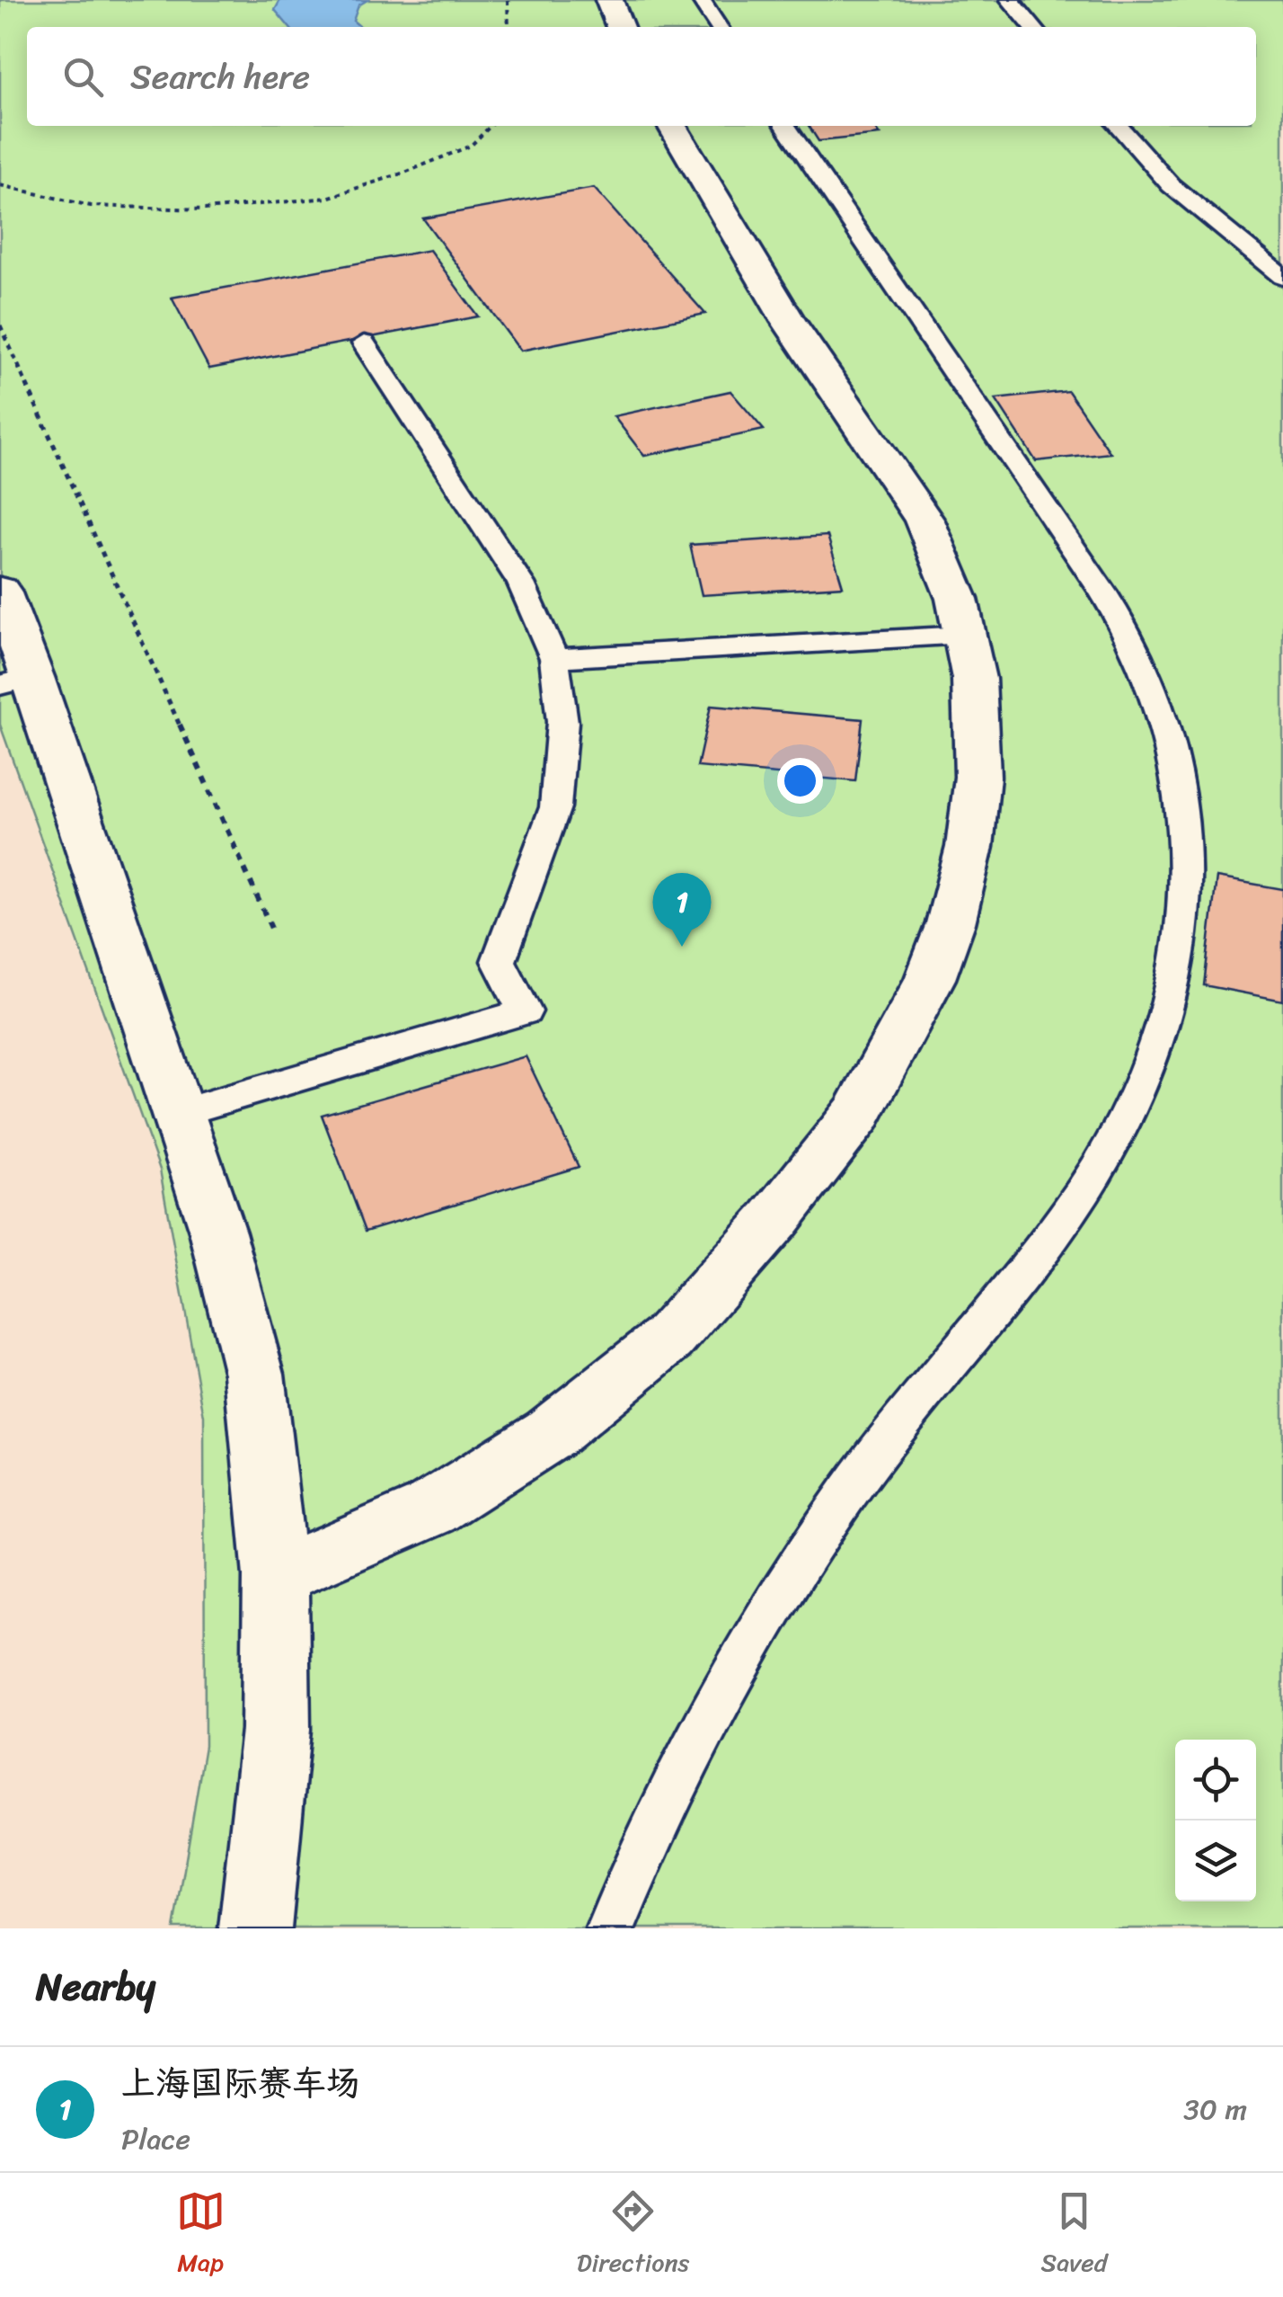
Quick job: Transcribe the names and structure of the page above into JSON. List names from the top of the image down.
{
  "page": {
    "search": "Search here",
    "pins": "1",
    "heading": "Nearby",
    "list": [
      {
        "mark": "1",
        "name": "上海国际赛车场",
        "note": "Place",
        "value": "30 m"
      }
    ],
    "nav": ["Map", "Directions", "Saved"]
  }
}
